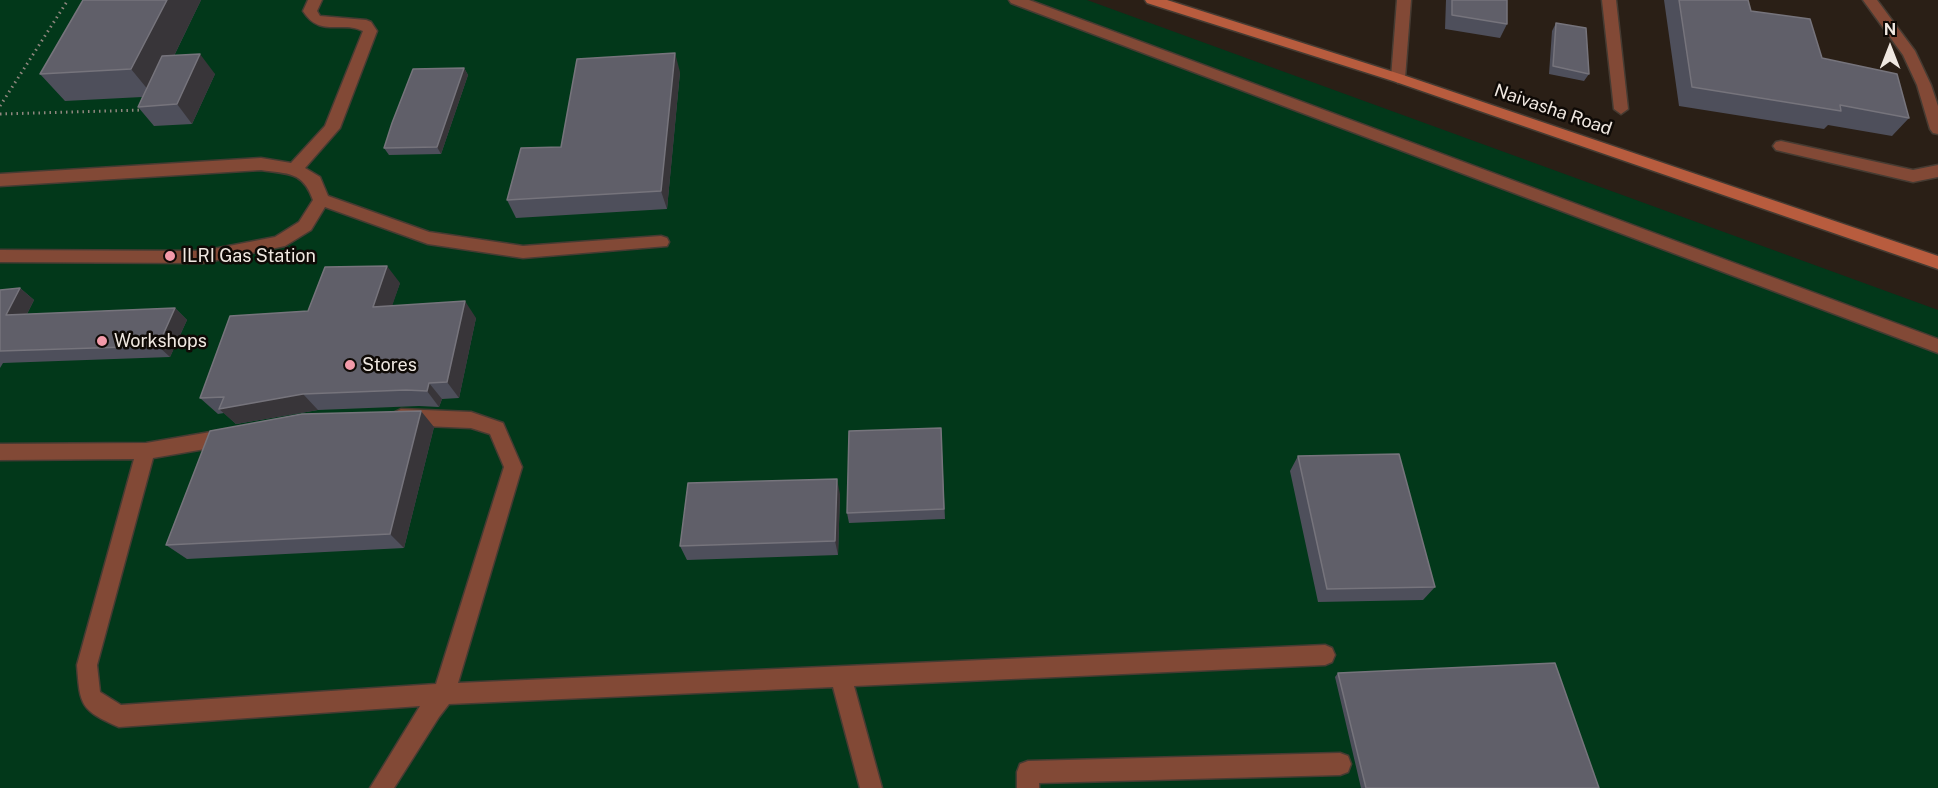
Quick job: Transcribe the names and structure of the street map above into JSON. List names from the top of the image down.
{
  "streets": {
    "main road": ["Naivasha Road"]
  },
  "places": ["ILRI Gas Station", "Workshops", "Stores"],
  "north": "top"
}
